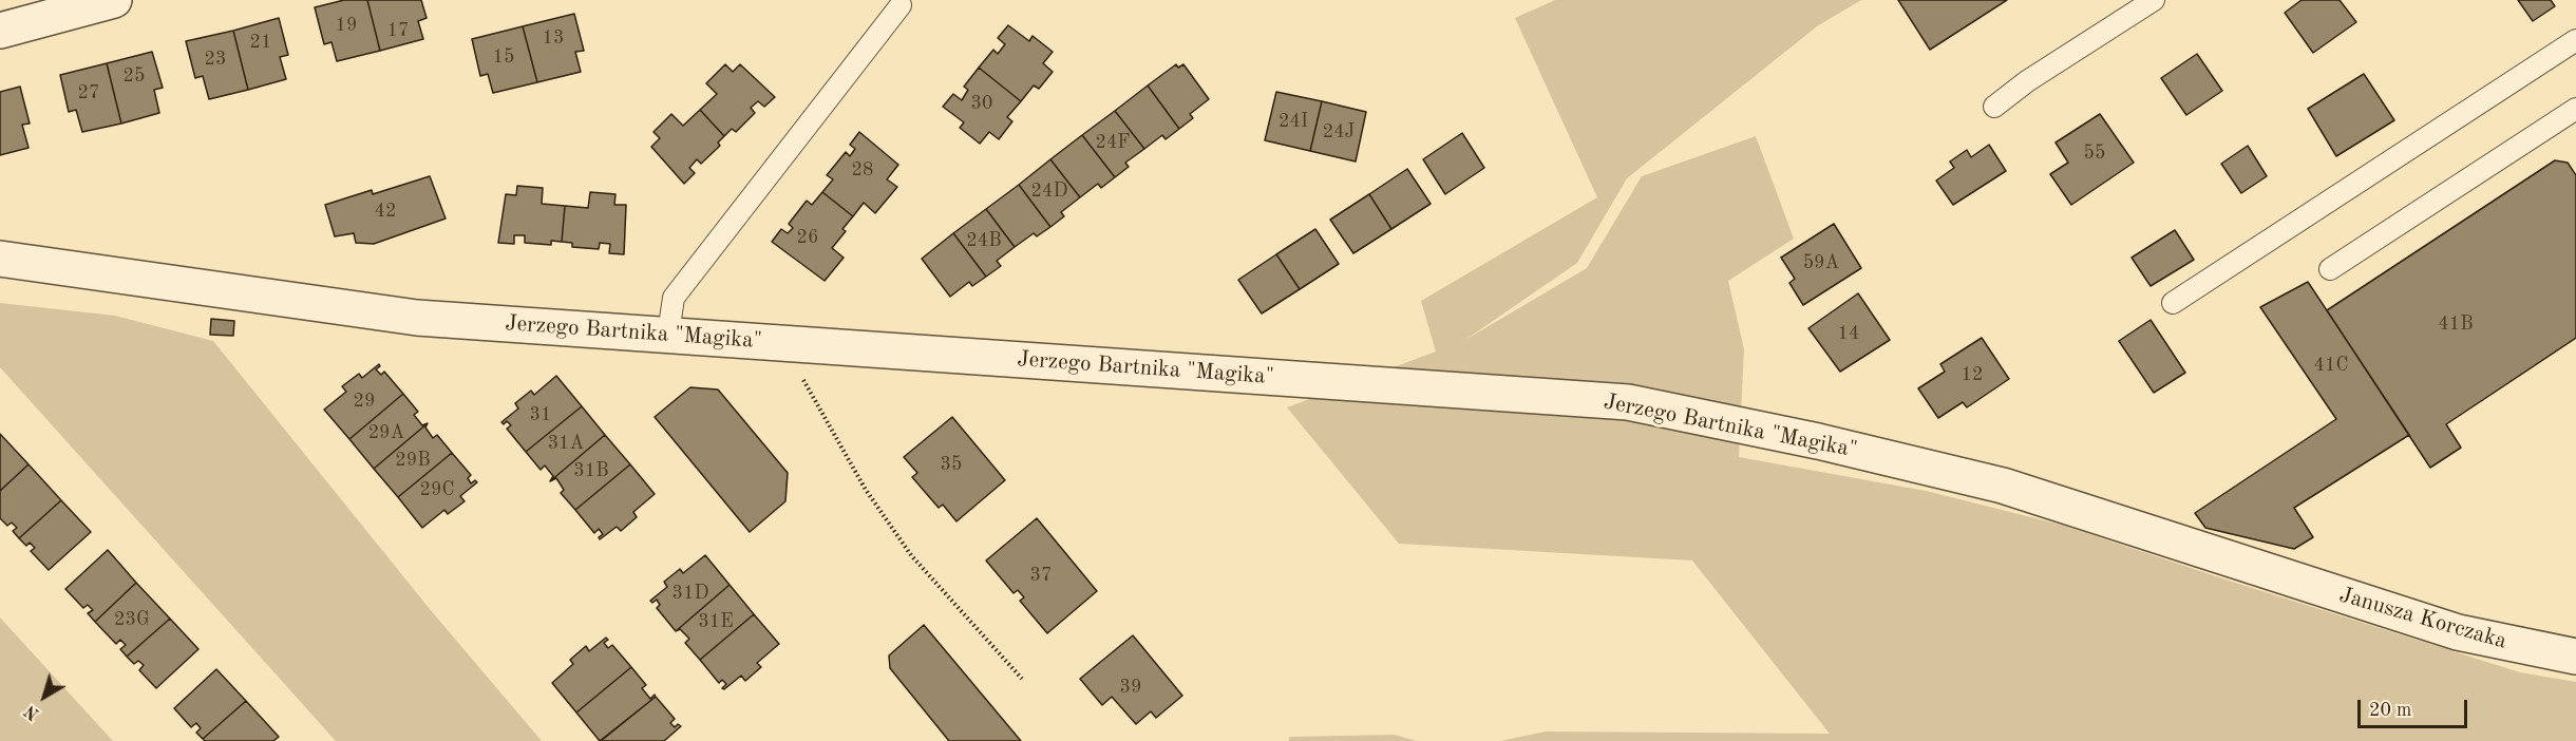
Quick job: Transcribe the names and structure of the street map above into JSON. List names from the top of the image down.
{
  "streets": {
    "street": ["Jerzego Bartnika \"Magika\"", "Janusza Korczaka"]
  },
  "crossings": [
    ["Jerzego Bartnika \"Magika\"", "Janusza Korczaka"]
  ],
  "house_numbers": [
    "19",
    "17",
    "13",
    "21",
    "15",
    "23",
    "25",
    "27",
    "30",
    "24I",
    "24J",
    "24F",
    "55",
    "28",
    "24D",
    "42",
    "26",
    "24B",
    "59A",
    "41B",
    "14",
    "41C",
    "12",
    "29",
    "31",
    "29A",
    "31A",
    "29B",
    "35",
    "31B",
    "29C",
    "37",
    "31D",
    "23G",
    "31E",
    "39"
  ],
  "scale_bar": "20 m",
  "north": "bottom left"
}
